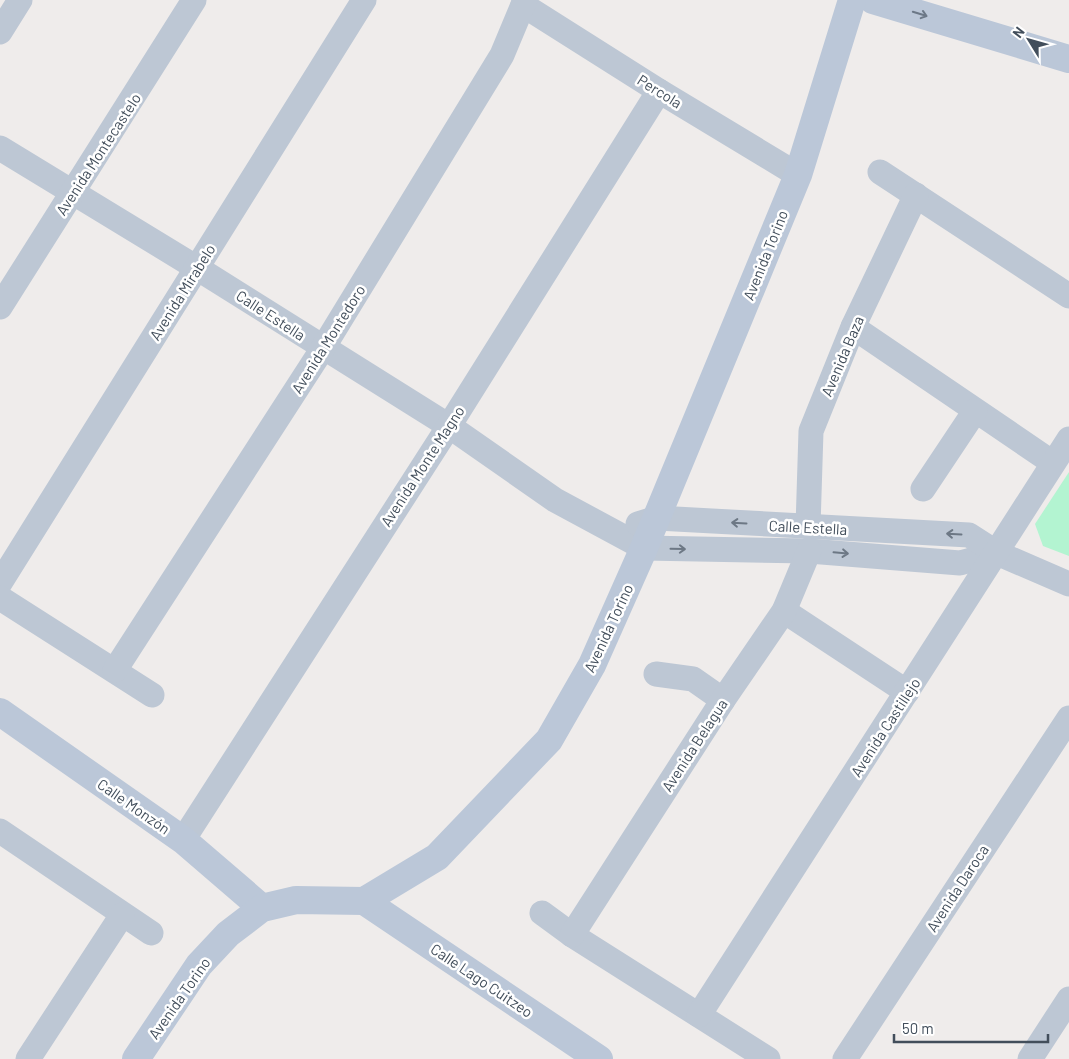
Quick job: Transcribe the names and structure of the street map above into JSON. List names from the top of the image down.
{
  "streets": {
    "street": [
      "Percola",
      "Avenida Montecastelo",
      "Avenida Torino",
      "Avenida Mirabelo",
      "Calle Estella",
      "Avenida Montedoro",
      "Avenida Baza",
      "Avenida Monte Magno",
      "Avenida Castillejo",
      "Avenida Belagua",
      "Calle Monzón",
      "Avenida Daroca",
      "Calle Lago Cuitzeo"
    ]
  },
  "crossings": [
    ["Percola", "Avenida Torino"],
    ["Percola", "Avenida Montedoro"],
    ["Percola", "Avenida Monte Magno"],
    ["Avenida Montecastelo", "Calle Estella"],
    ["Avenida Torino", "Calle Estella"],
    ["Avenida Torino", "Calle Monzón"],
    ["Avenida Torino", "Calle Lago Cuitzeo"],
    ["Avenida Mirabelo", "Calle Estella"],
    ["Calle Estella", "Avenida Montedoro"],
    ["Calle Estella", "Avenida Baza"],
    ["Calle Estella", "Avenida Monte Magno"],
    ["Calle Estella", "Avenida Castillejo"],
    ["Calle Estella", "Avenida Belagua"],
    ["Avenida Monte Magno", "Calle Monzón"]
  ],
  "scale_bar": "50 m",
  "north": "top left"
}
